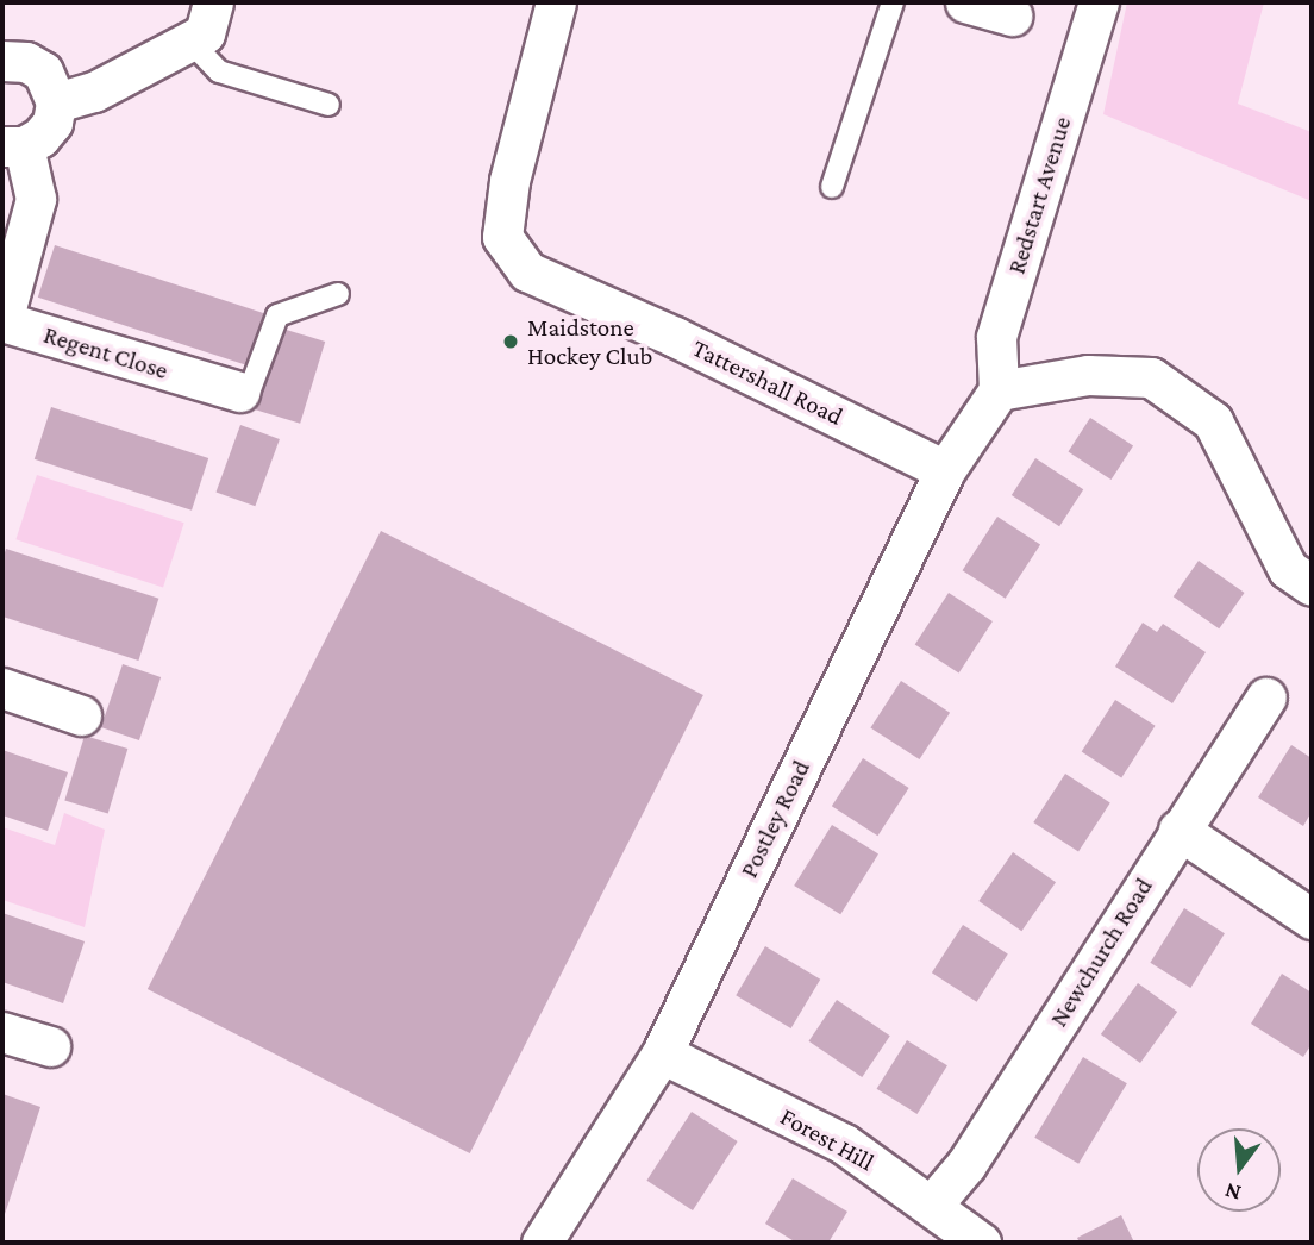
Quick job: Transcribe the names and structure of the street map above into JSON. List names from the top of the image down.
{
  "streets": {
    "street": [
      "Redstart Avenue",
      "Regent Close",
      "Tattershall Road",
      "Postley Road",
      "Newchurch Road",
      "Forest Hill"
    ]
  },
  "crossings": [
    ["Redstart Avenue", "Postley Road"],
    ["Tattershall Road", "Postley Road"],
    ["Postley Road", "Forest Hill"],
    ["Newchurch Road", "Forest Hill"]
  ],
  "places": ["Maidstone Hockey Club"],
  "north": "bottom"
}
